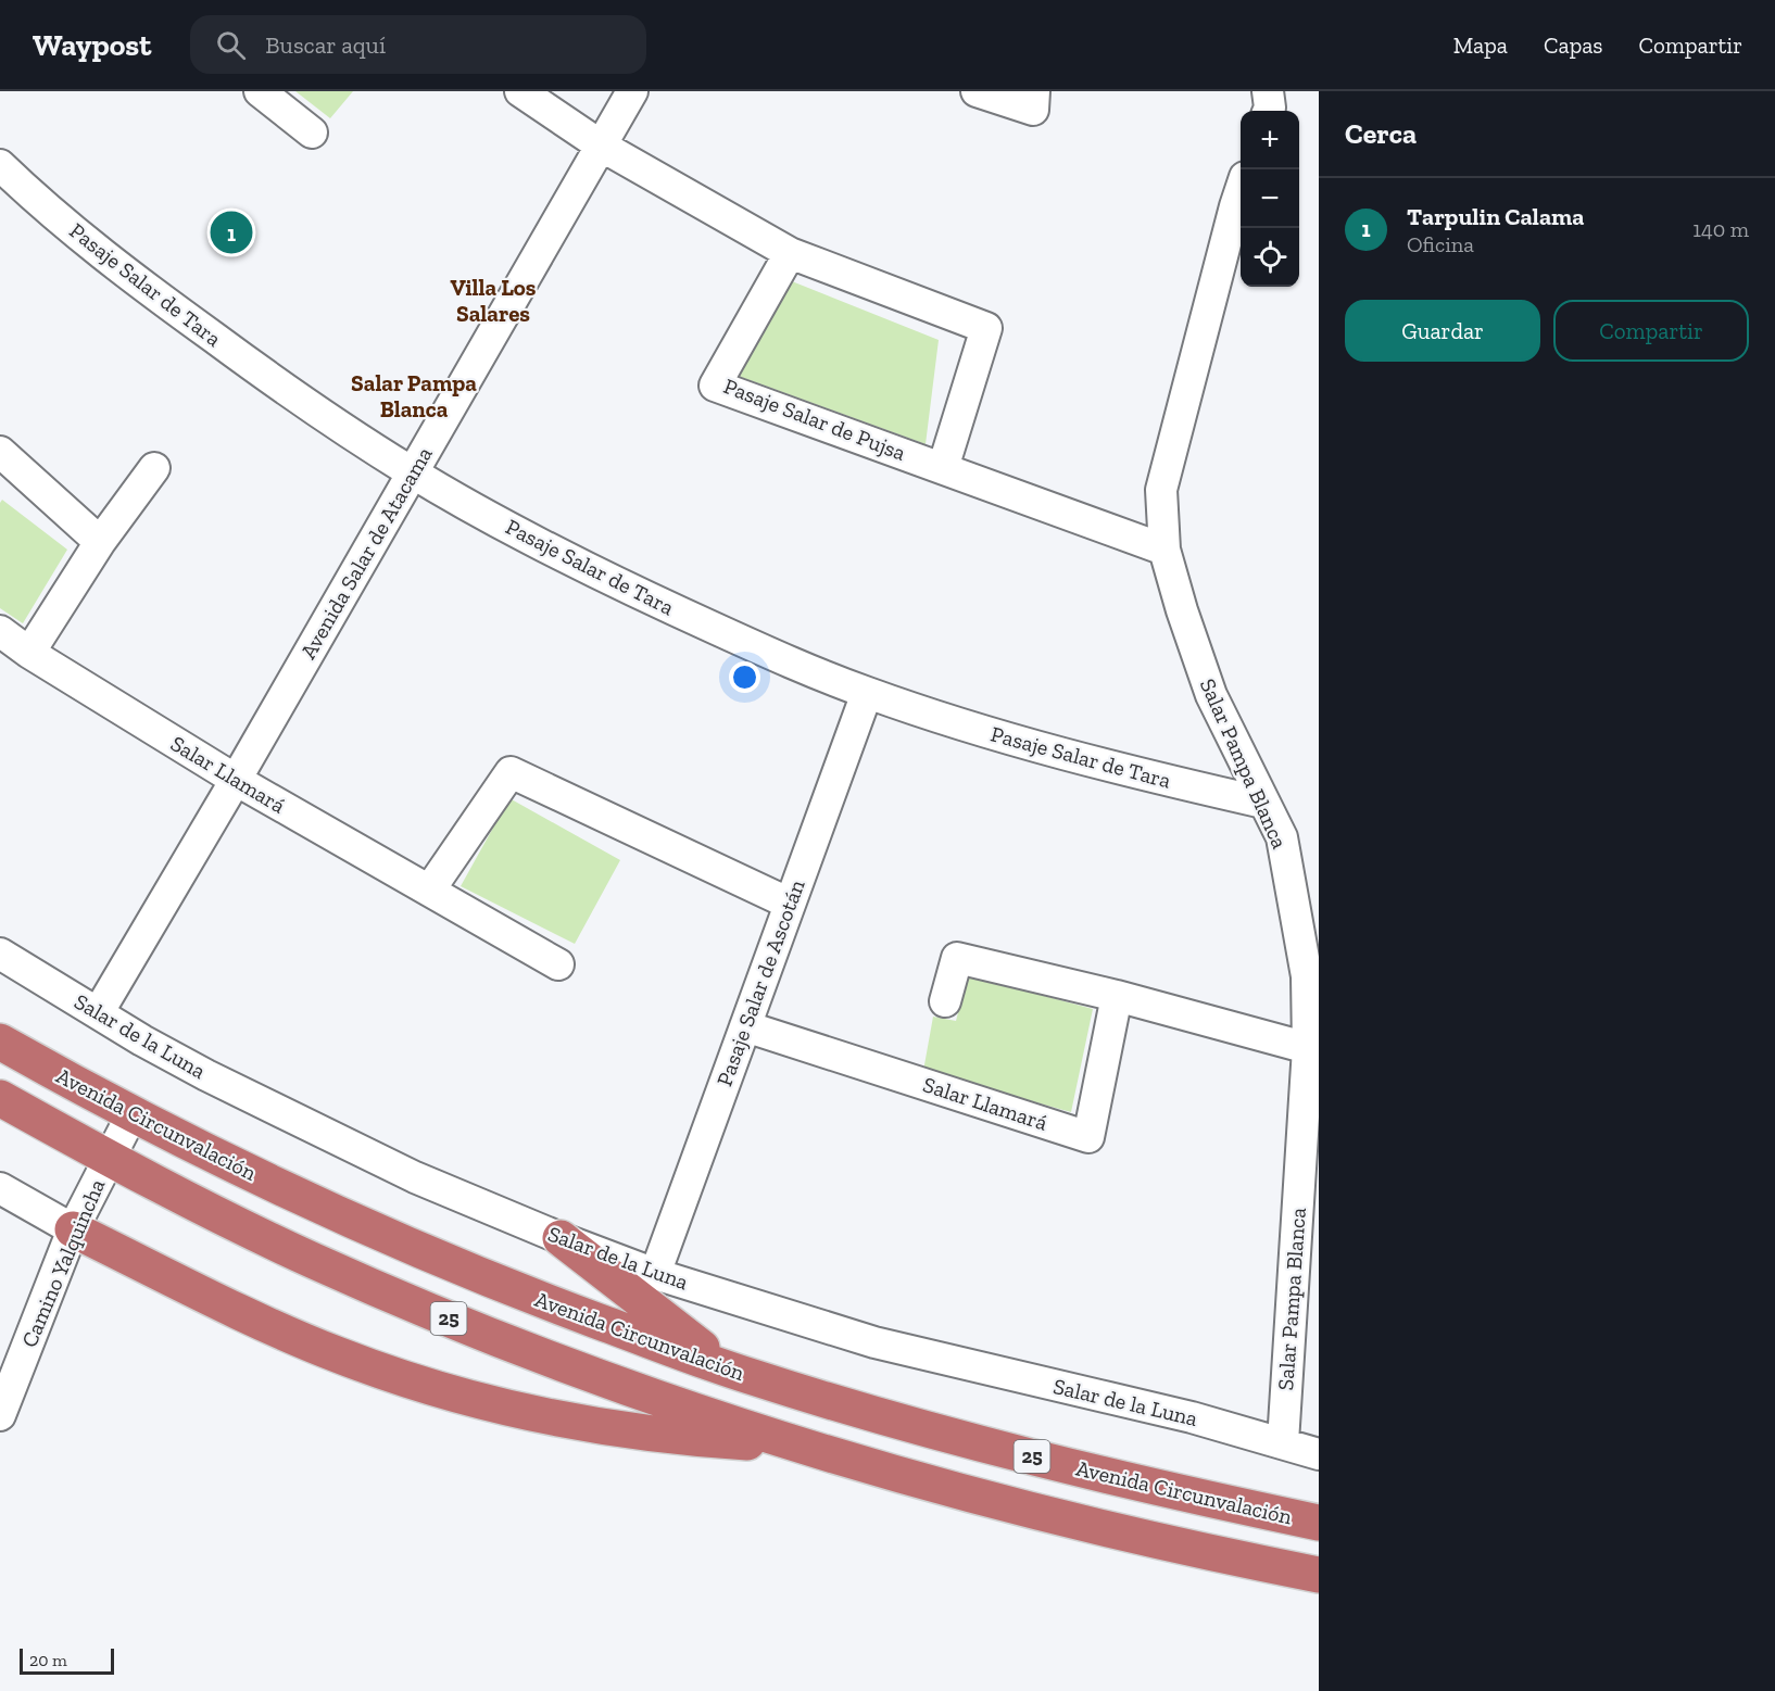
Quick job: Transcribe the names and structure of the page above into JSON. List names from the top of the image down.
{
  "streets": {
    "highway": ["Avenida Circunvalación", "25"],
    "street": [
      "Pasaje Salar de Tara",
      "Pasaje Salar de Pujsa",
      "Avenida Salar de Atacama",
      "Salar Pampa Blanca",
      "Salar Llamará",
      "Pasaje Salar de Ascotán",
      "Salar de la Luna",
      "Camino Yalquincha"
    ]
  },
  "crossings": [
    ["Pasaje Salar de Tara", "Avenida Salar de Atacama"],
    ["Pasaje Salar de Tara", "Salar Pampa Blanca"],
    ["Pasaje Salar de Tara", "Pasaje Salar de Ascotán"],
    ["Pasaje Salar de Pujsa", "Salar Pampa Blanca"],
    ["Avenida Salar de Atacama", "Salar Llamará"],
    ["Avenida Salar de Atacama", "Salar de la Luna"],
    ["Salar Pampa Blanca", "Salar de la Luna"],
    ["Salar Llamará", "Pasaje Salar de Ascotán"],
    ["Pasaje Salar de Ascotán", "Salar de la Luna"],
    ["Avenida Circunvalación", "Camino Yalquincha"],
    ["Camino Yalquincha", "25"]
  ],
  "districts": ["Villa Los Salares", "Salar Pampa Blanca"],
  "scale_bar": "20 m",
  "page": {
    "header": "Waypost",
    "search": "Buscar aquí",
    "nav": ["Mapa", "Capas", "Compartir"],
    "heading": "Cerca",
    "map_buttons": ["+", "−"],
    "list": [
      {
        "mark": "1",
        "name": "Tarpulin Calama",
        "note": "Oficina",
        "value": "140 m"
      }
    ],
    "pins": "1",
    "buttons": ["Guardar", "Compartir"],
    "scale": "20 m"
  }
}
